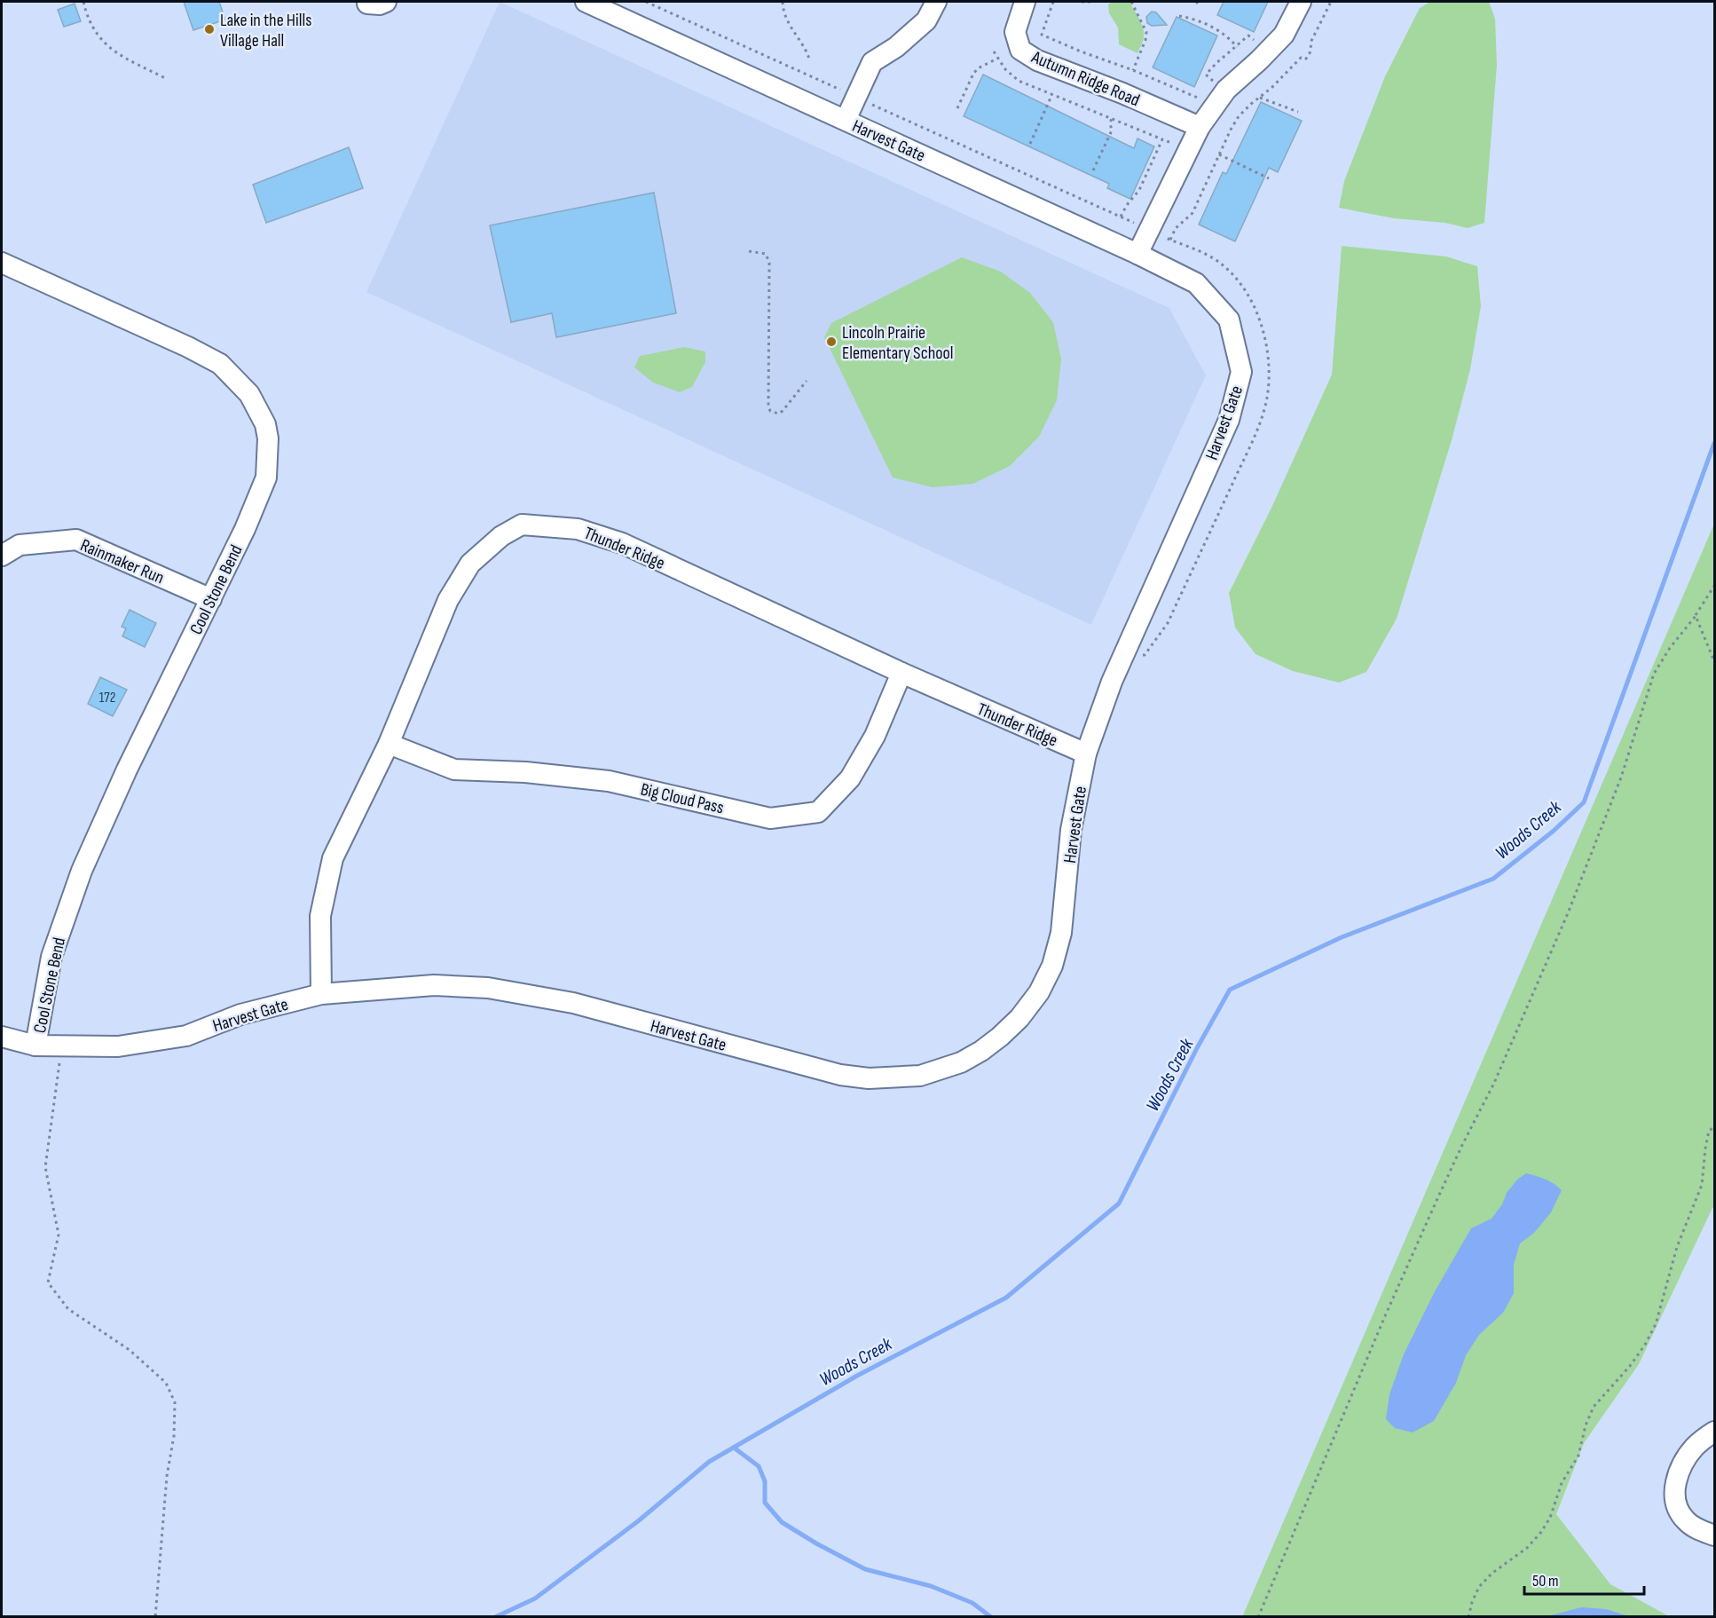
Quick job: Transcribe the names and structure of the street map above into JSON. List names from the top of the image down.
{
  "streets": {
    "street": [
      "Autumn Ridge Road",
      "Harvest Gate",
      "Thunder Ridge",
      "Rainmaker Run",
      "Cool Stone Bend",
      "Big Cloud Pass"
    ]
  },
  "crossings": [
    ["Harvest Gate", "Thunder Ridge"],
    ["Harvest Gate", "Cool Stone Bend"],
    ["Thunder Ridge", "Big Cloud Pass"],
    ["Rainmaker Run", "Cool Stone Bend"]
  ],
  "water": ["Woods Creek"],
  "places": ["Lake in the Hills Village Hall", "Lincoln Prairie Elementary School"],
  "house_numbers": ["172"],
  "scale_bar": "50 m"
}
